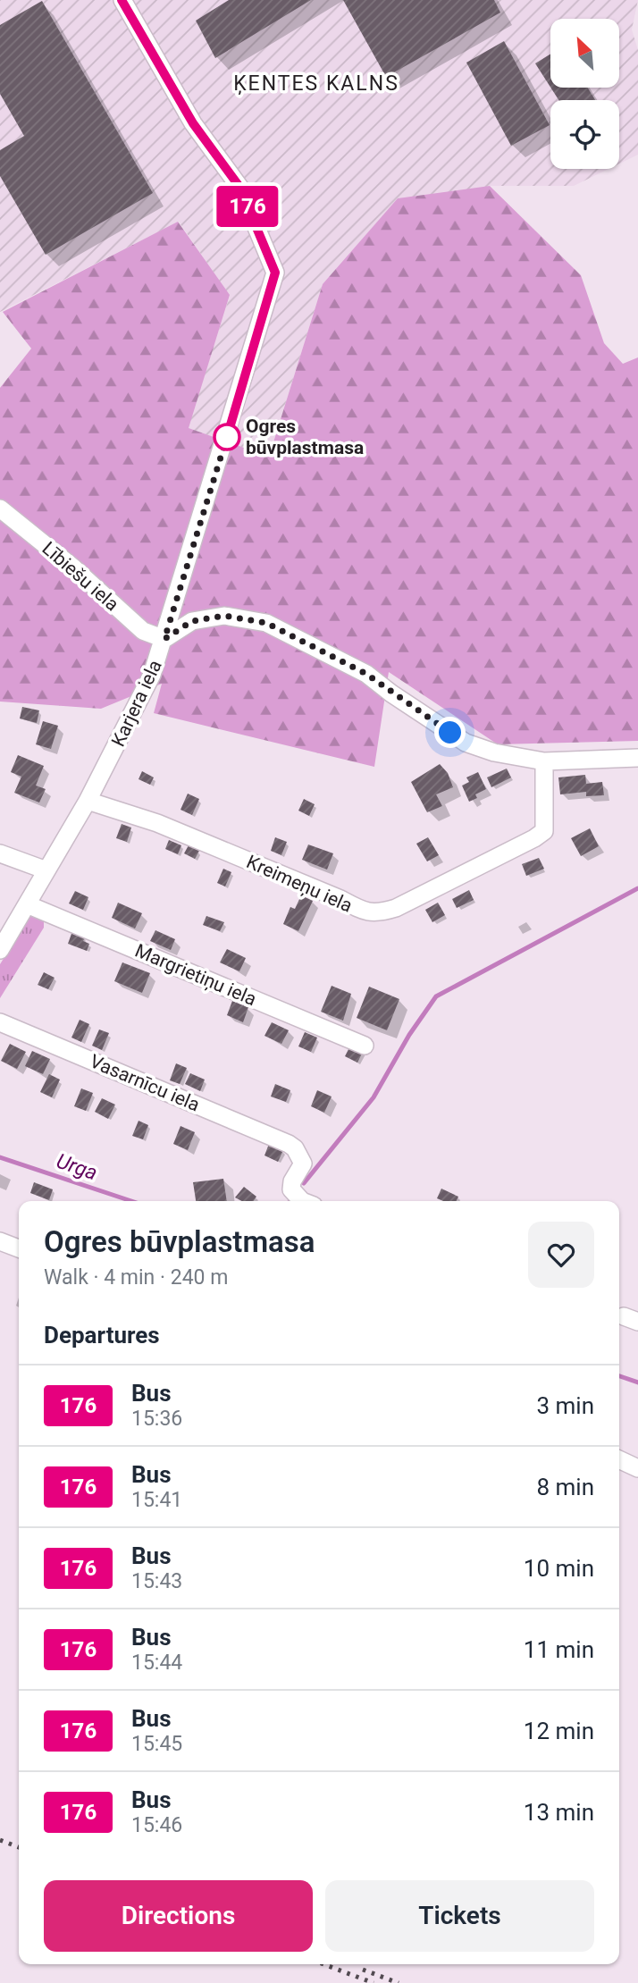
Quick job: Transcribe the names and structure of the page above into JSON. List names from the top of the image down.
{
  "streets": {
    "street": [
      "Lībiešu iela",
      "Karjera iela",
      "Kreimeņu iela",
      "Margrietiņu iela",
      "Vasarnīcu iela"
    ]
  },
  "crossings": [
    ["Lībiešu iela", "Karjera iela"],
    ["Karjera iela", "Kreimeņu iela"],
    ["Karjera iela", "Margrietiņu iela"]
  ],
  "districts": ["ĶENTES KALNS"],
  "water": ["Urga"],
  "places": ["Ogres būvplastmasa"],
  "lines": ["bus line 176"],
  "north": "top left",
  "page": {
    "on_map": "176",
    "heading": [
      ["Ogres būvplastmasa", "Walk · 4 min · 240 m"],
      "Departures"
    ],
    "list": [
      {
        "mark": "176",
        "name": "Bus",
        "note": "15:36",
        "value": "3 min"
      },
      {
        "mark": "176",
        "name": "Bus",
        "note": "15:41",
        "value": "8 min"
      },
      {
        "mark": "176",
        "name": "Bus",
        "note": "15:43",
        "value": "10 min"
      },
      {
        "mark": "176",
        "name": "Bus",
        "note": "15:44",
        "value": "11 min"
      },
      {
        "mark": "176",
        "name": "Bus",
        "note": "15:45",
        "value": "12 min"
      },
      {
        "mark": "176",
        "name": "Bus",
        "note": "15:46",
        "value": "13 min"
      }
    ],
    "buttons": ["Directions", "Tickets"]
  }
}
